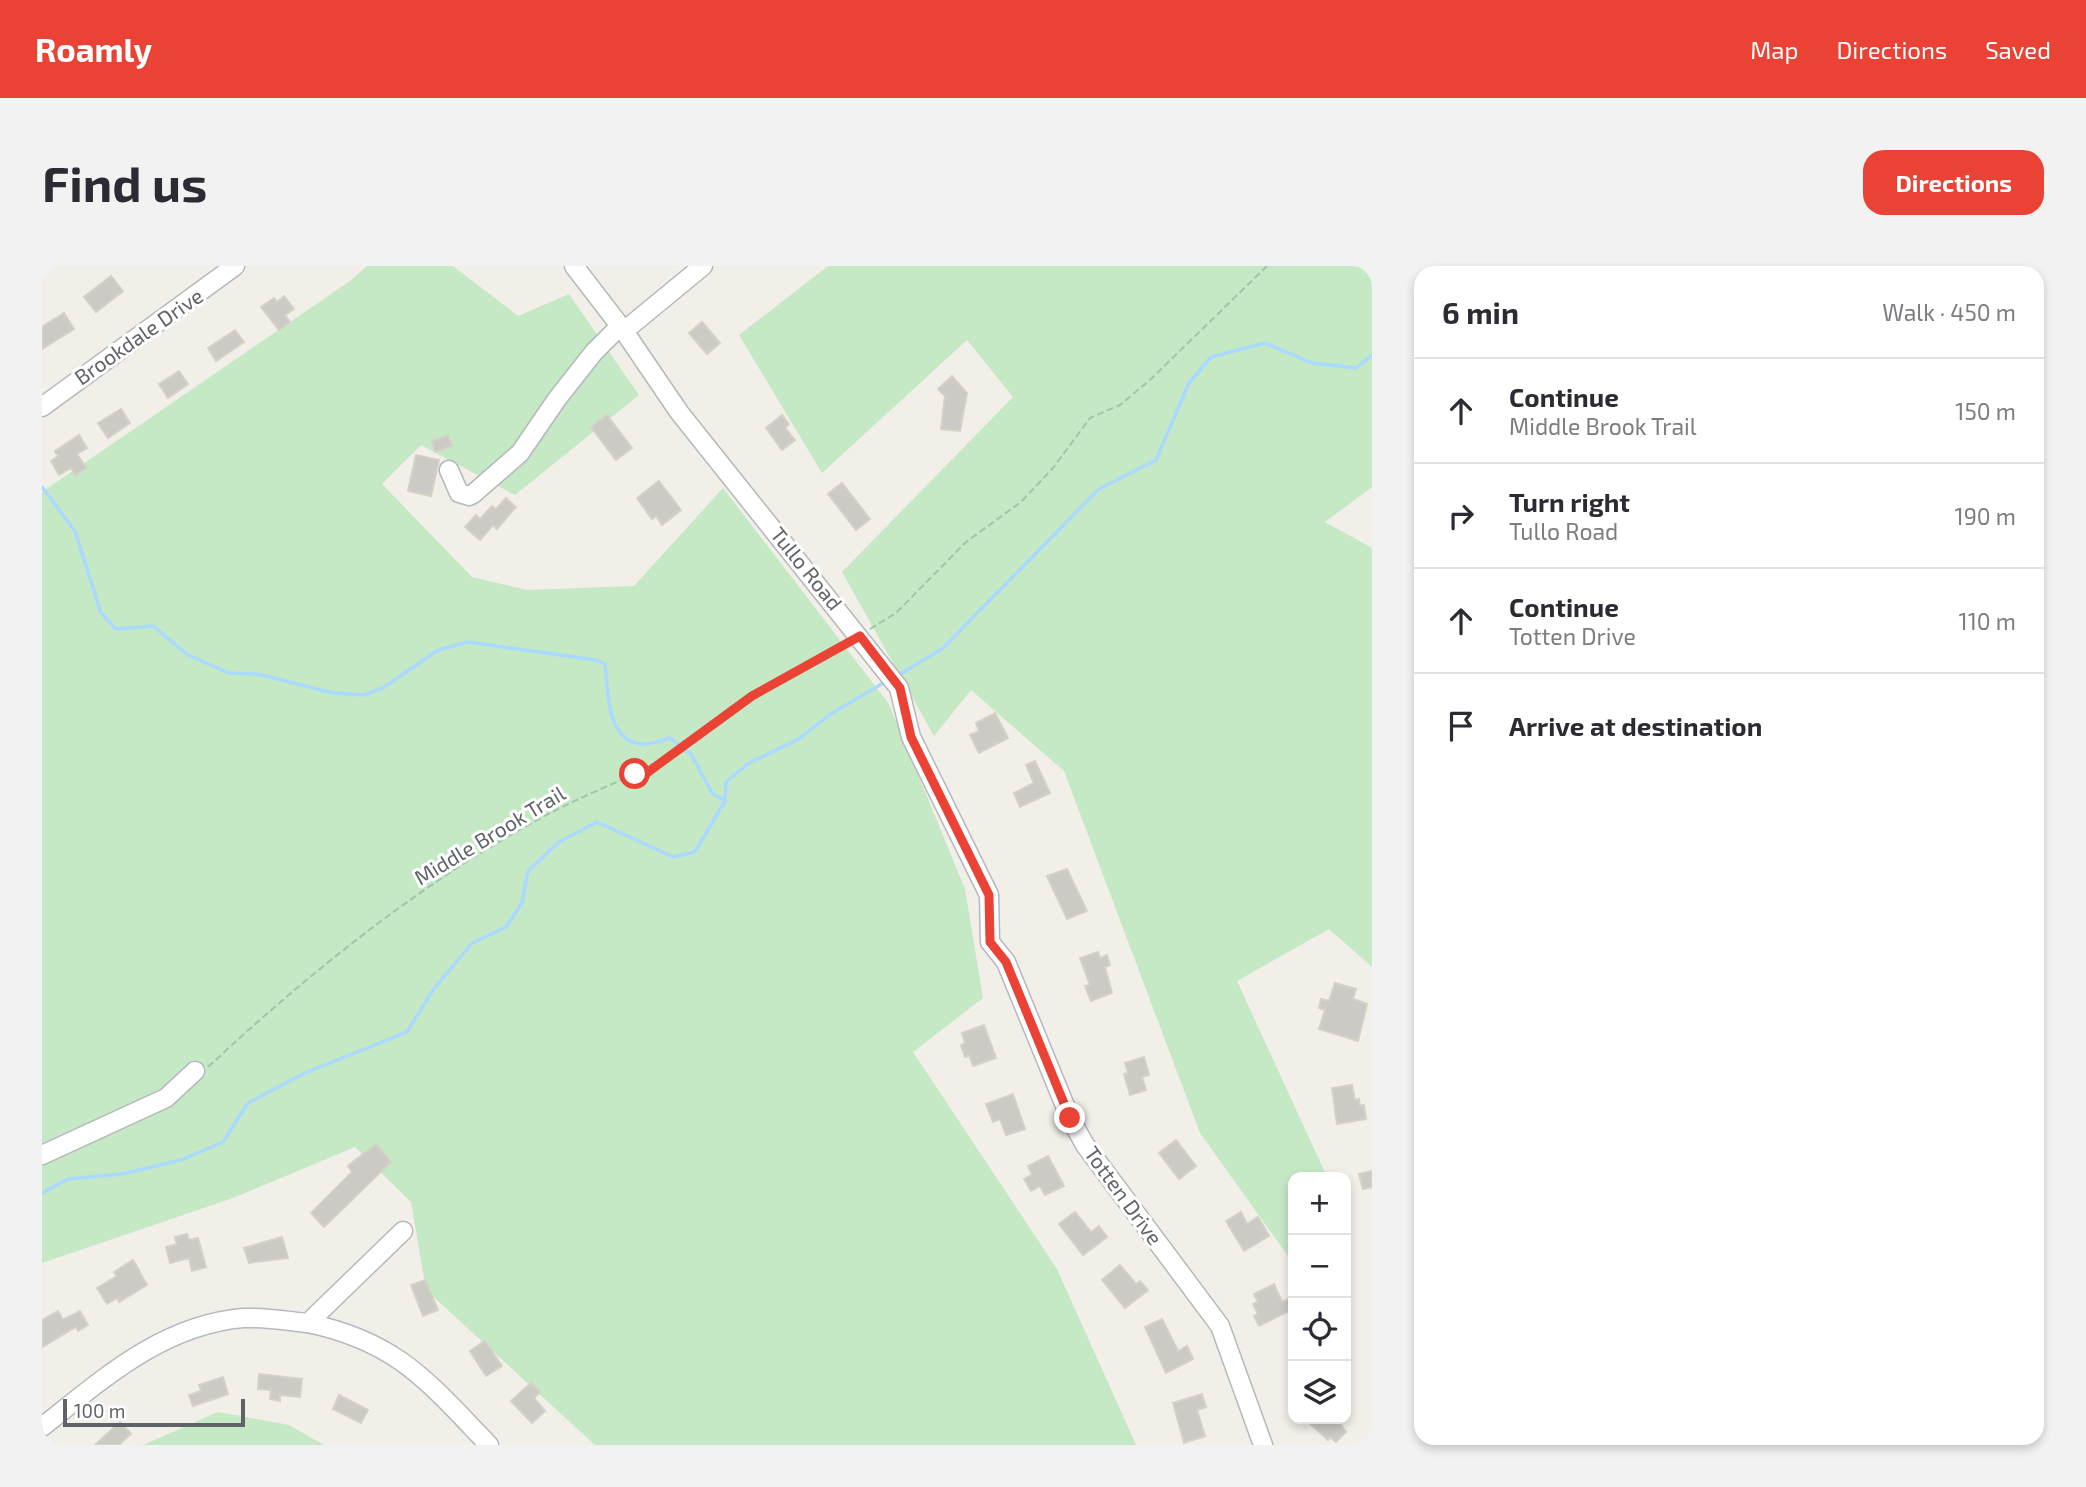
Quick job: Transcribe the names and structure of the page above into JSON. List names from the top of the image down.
{
  "streets": {
    "street": ["Brookdale Drive", "Tullo Road", "Totten Drive"],
    "path": ["Middle Brook Trail"]
  },
  "crossings": [
    ["Tullo Road", "Middle Brook Trail"],
    ["Tullo Road", "Totten Drive"]
  ],
  "scale_bar": "100 m",
  "page": {
    "header": "Roamly",
    "nav": ["Map", "Directions", "Saved"],
    "buttons": "Directions",
    "title": "Find us",
    "heading": ["6 min", "Walk · 450 m"],
    "list": [
      ["Continue", "Middle Brook Trail", "150 m"],
      ["Turn right", "Tullo Road", "190 m"],
      ["Continue", "Totten Drive", "110 m"],
      "Arrive at destination"
    ],
    "map_buttons": ["+", "−"],
    "scale": "100 m"
  }
}
